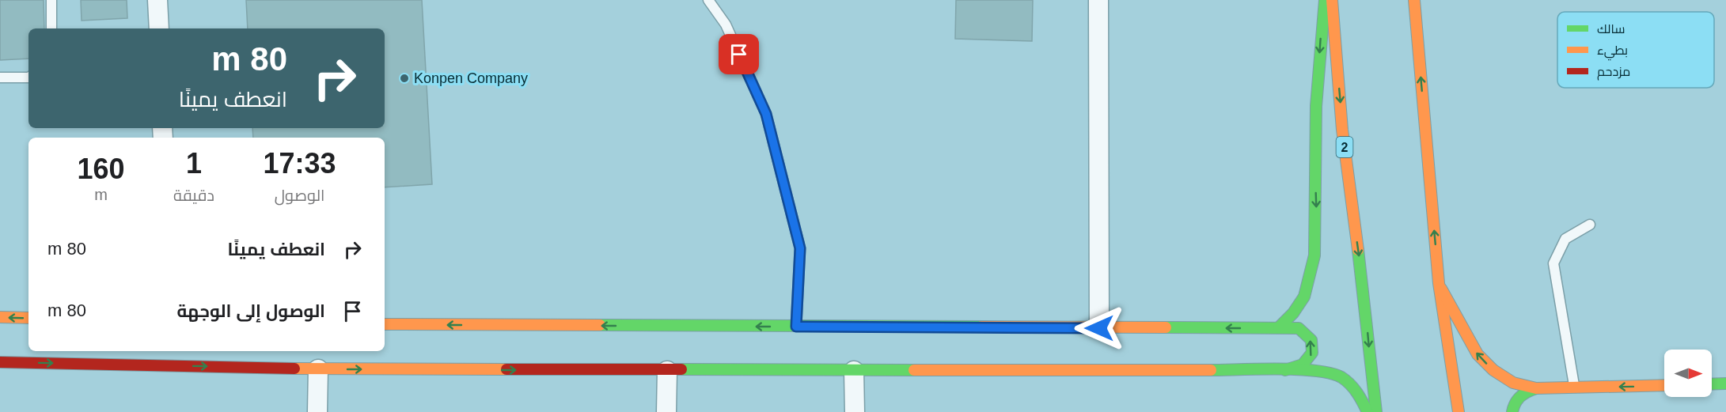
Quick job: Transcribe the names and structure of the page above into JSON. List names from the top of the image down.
{
  "streets": {
    "main road": ["2"]
  },
  "places": ["Konpen Company"],
  "legend": ["سالك", "بطيء", "مزدحم"],
  "north": "right",
  "page": {
    "turn": ["80 m", "انعطف يمينًا"],
    "eta": [
      "17:33",
      "الوصول",
      "1",
      "دقيقة",
      "160",
      "m"
    ],
    "list": [
      {
        "name": "انعطف يمينًا",
        "value": "80 m"
      },
      {
        "name": "الوصول إلى الوجهة",
        "value": "80 m"
      }
    ]
  }
}
